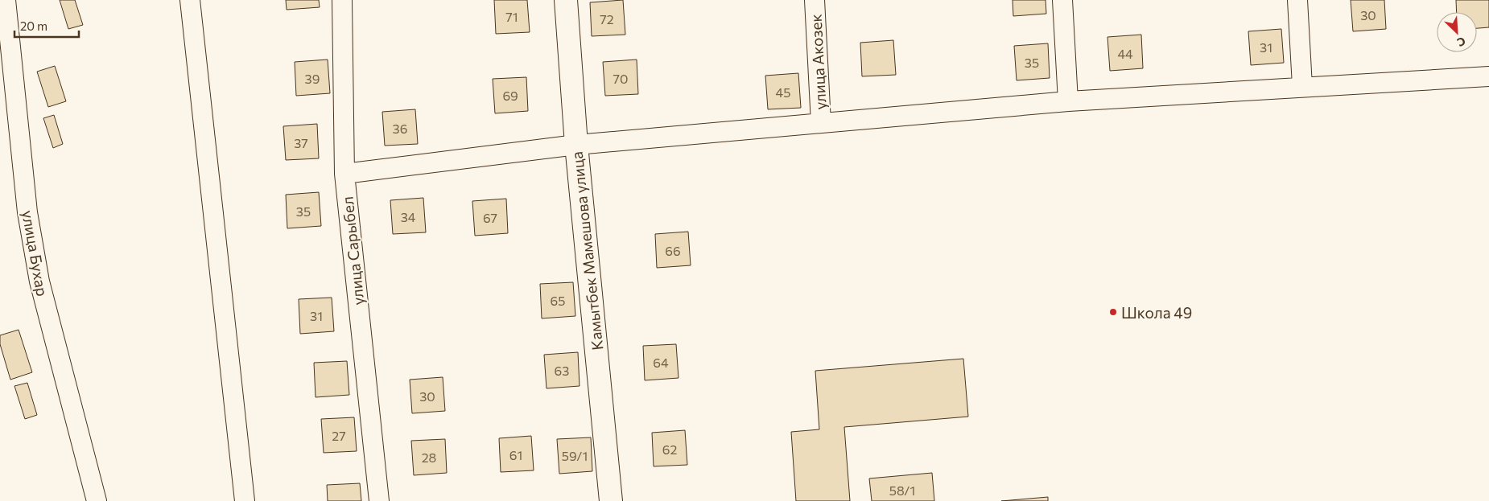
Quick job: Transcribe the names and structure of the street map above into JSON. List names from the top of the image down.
{
  "streets": {
    "street": [
      "улица Акозек",
      "улица Сарыбел",
      "Камытбек Мамешова улица",
      "улица Бухар"
    ]
  },
  "places": ["Школа 49"],
  "house_numbers": [
    "30",
    "71",
    "72",
    "31",
    "44",
    "35",
    "39",
    "70",
    "45",
    "69",
    "36",
    "37",
    "35",
    "34",
    "67",
    "66",
    "65",
    "31",
    "64",
    "63",
    "30",
    "27",
    "62",
    "61",
    "59/1",
    "28",
    "58/1"
  ],
  "scale_bar": "20 m",
  "north": "bottom right"
}
